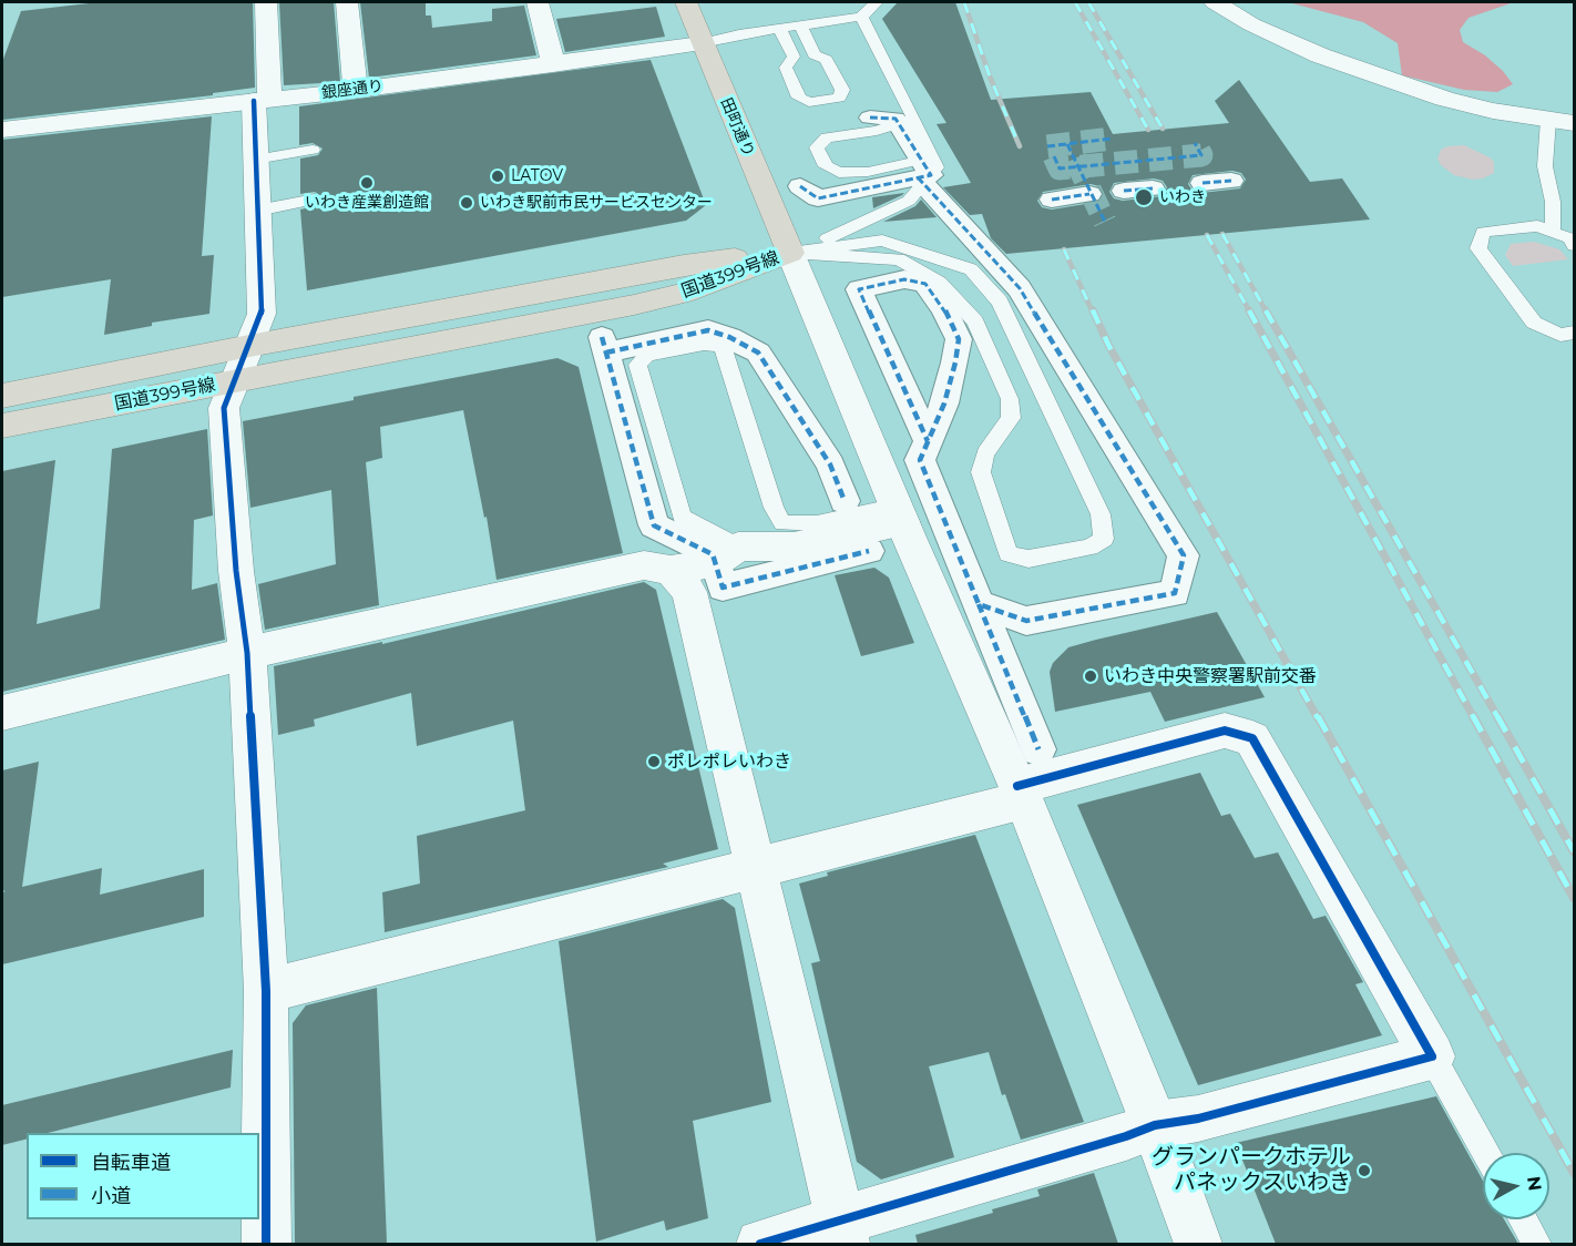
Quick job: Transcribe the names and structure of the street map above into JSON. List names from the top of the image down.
{
  "streets": {
    "highway": ["田町通り", "国道399号線"],
    "street": ["銀座通り"]
  },
  "crossings": [
    ["銀座通り", "田町通り"],
    ["田町通り", "国道399号線"]
  ],
  "places": [
    "LATOV",
    "いわき産業創造館",
    "いわき",
    "いわき駅前市民サービスセンター",
    "いわき中央警察署駅前交番",
    "ポレポレいわき",
    "グランパークホテル パネックスいわき"
  ],
  "legend": ["自転車道", "小道"],
  "north": "right"
}
